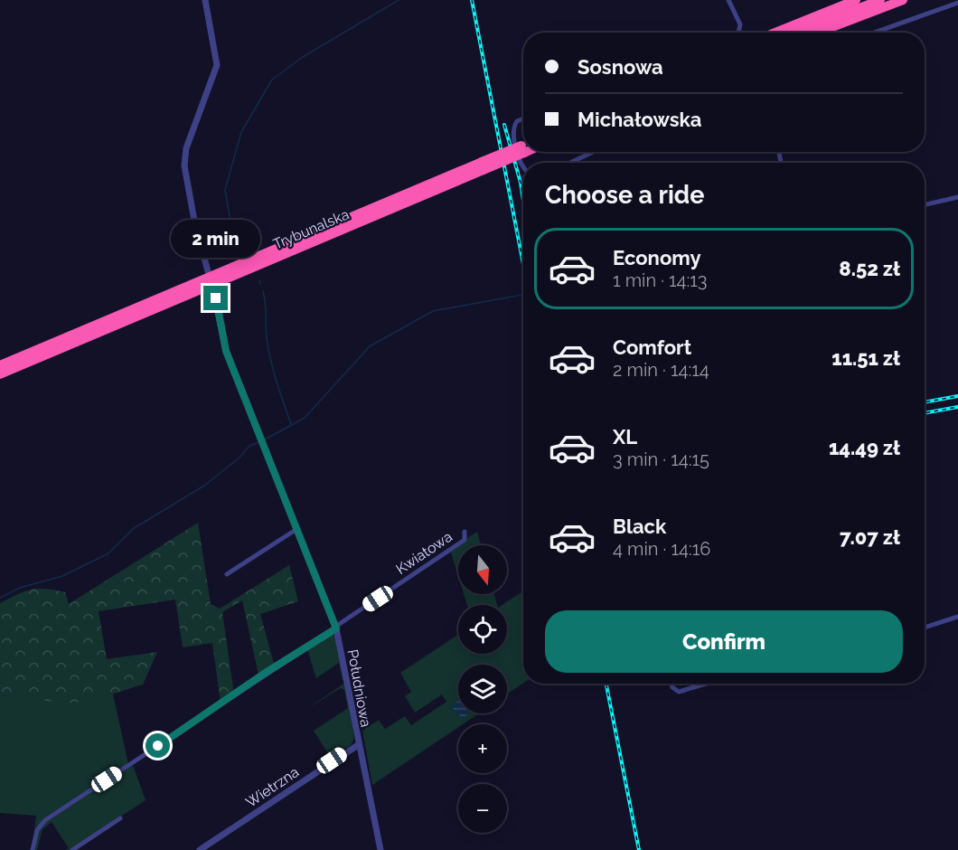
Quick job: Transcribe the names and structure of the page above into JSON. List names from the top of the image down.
{
  "streets": {
    "highway": ["Trybunalska"],
    "street": ["Kwiatowa", "Południowa", "Wietrzna"]
  },
  "crossings": [
    ["Kwiatowa", "Południowa"],
    ["Południowa", "Wietrzna"]
  ],
  "north": "bottom",
  "page": {
    "banner": ["Sosnowa", "Michałowska"],
    "heading": "Choose a ride",
    "bubble": "2 min",
    "list": [
      {
        "name": "Economy",
        "note": "1 min · 14:13",
        "value": "8.52 zł"
      },
      {
        "name": "Comfort",
        "note": "2 min · 14:14",
        "value": "11.51 zł"
      },
      {
        "name": "XL",
        "note": "3 min · 14:15",
        "value": "14.49 zł"
      },
      {
        "name": "Black",
        "note": "4 min · 14:16",
        "value": "7.07 zł"
      }
    ],
    "map_buttons": ["+", "−"],
    "buttons": "Confirm"
  }
}
